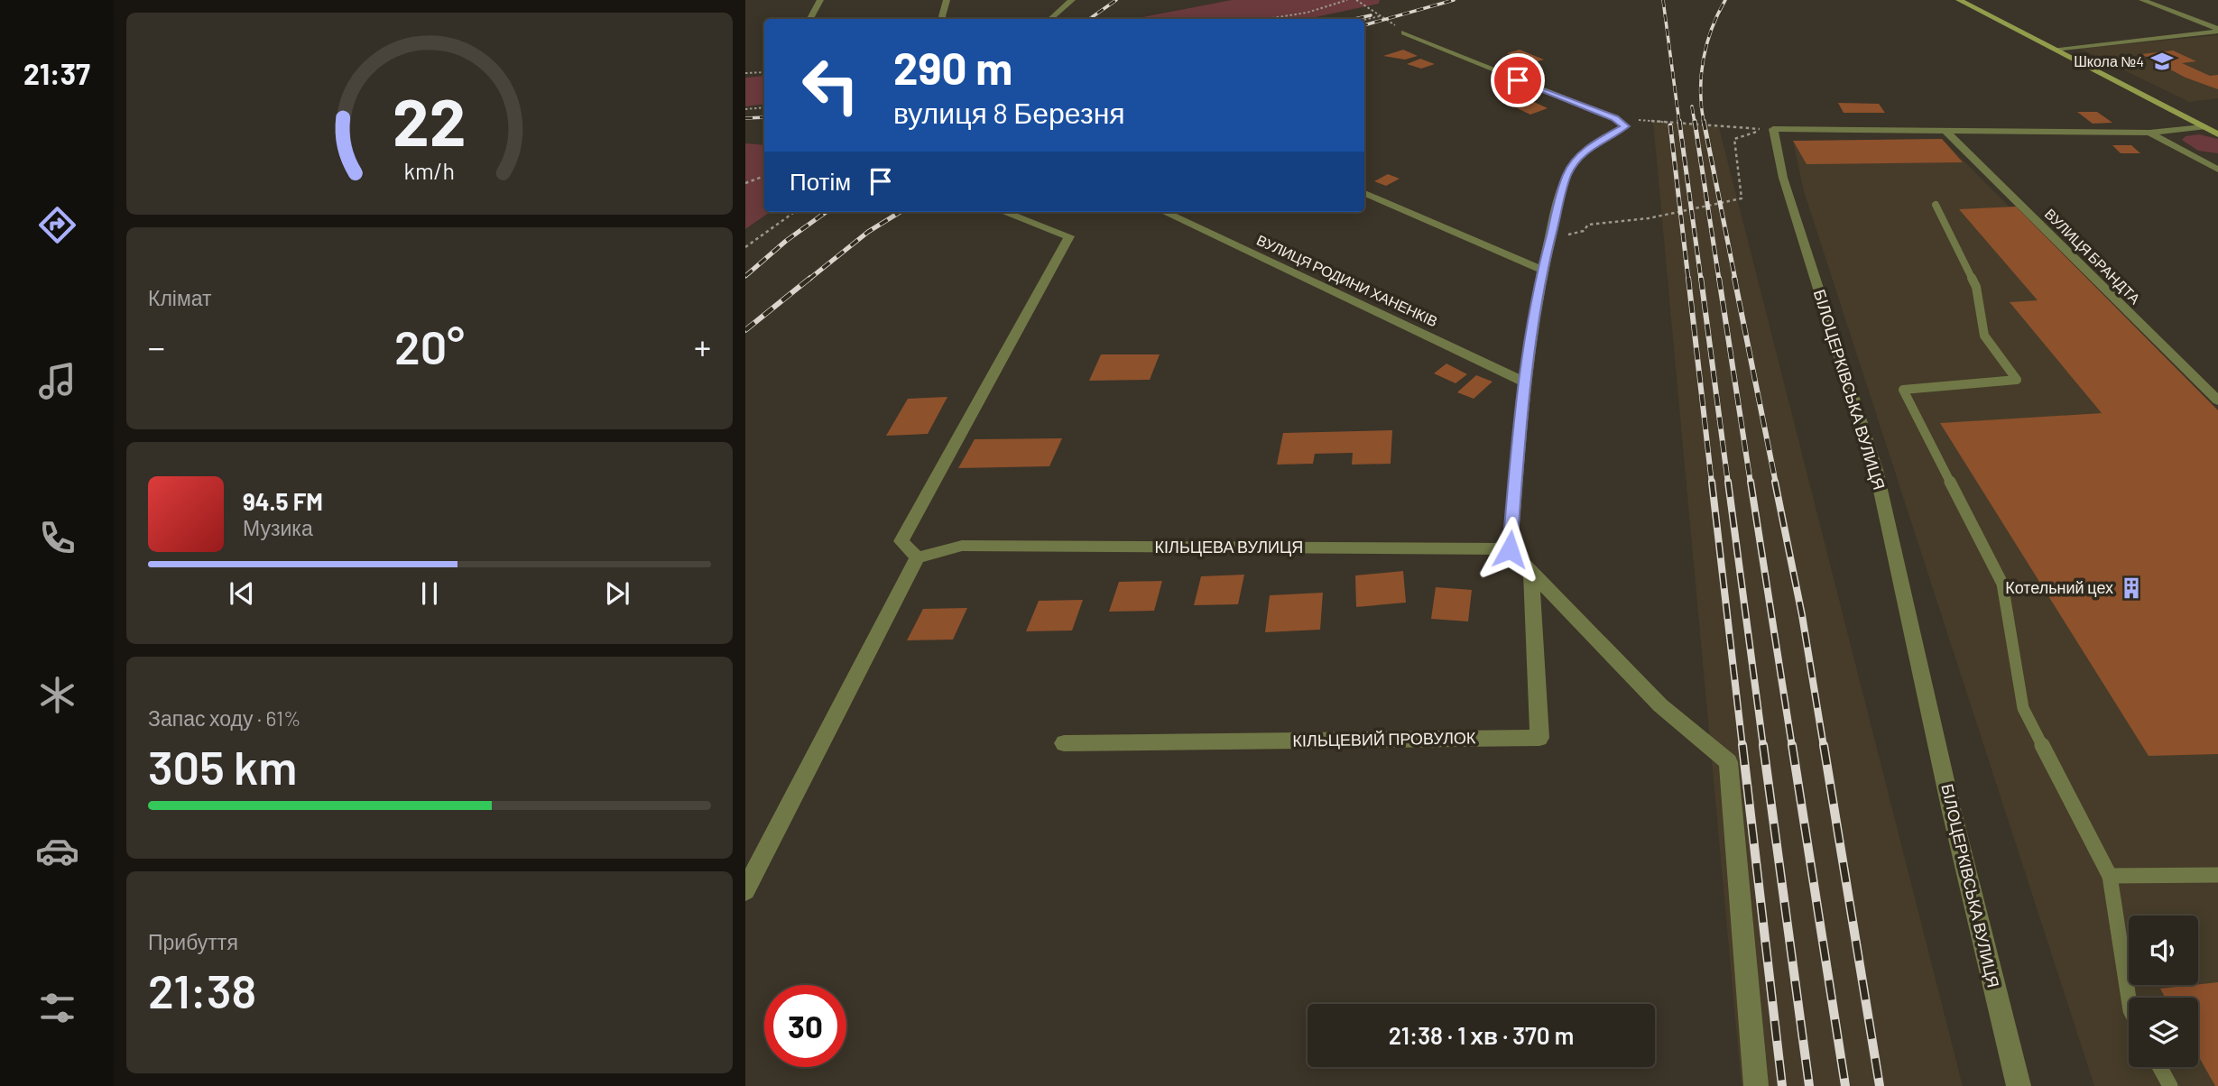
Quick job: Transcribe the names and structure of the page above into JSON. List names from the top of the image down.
{
  "streets": {
    "street": [
      "ВУЛИЦЯ БРАНДТА",
      "ВУЛИЦЯ РОДИНИ ХАНЕНКІВ",
      "БІЛОЦЕРКІВСЬКА ВУЛИЦЯ",
      "КІЛЬЦЕВА ВУЛИЦЯ",
      "КІЛЬЦЕВИЙ ПРОВУЛОК"
    ]
  },
  "crossings": [
    ["ВУЛИЦЯ БРАНДТА", "БІЛОЦЕРКІВСЬКА ВУЛИЦЯ"]
  ],
  "places": {
    "school or university": ["Школа №4"],
    "building": ["Котельний цех"]
  },
  "page": {
    "tabs": "21:37",
    "turn": ["290 m", "вулиця 8 Березня"],
    "then": "Потім",
    "tile": [
      "Клімат",
      ["Запас ходу · 61%", "305 km"],
      ["Прибуття", "21:38"]
    ],
    "heat": ["−", "20°", "+"],
    "song": ["94.5 FM", "Музика"],
    "limit": "30",
    "trip": "21:38 · 1 хв · 370 m",
    "gauge": ["22", "km/h"]
  }
}
